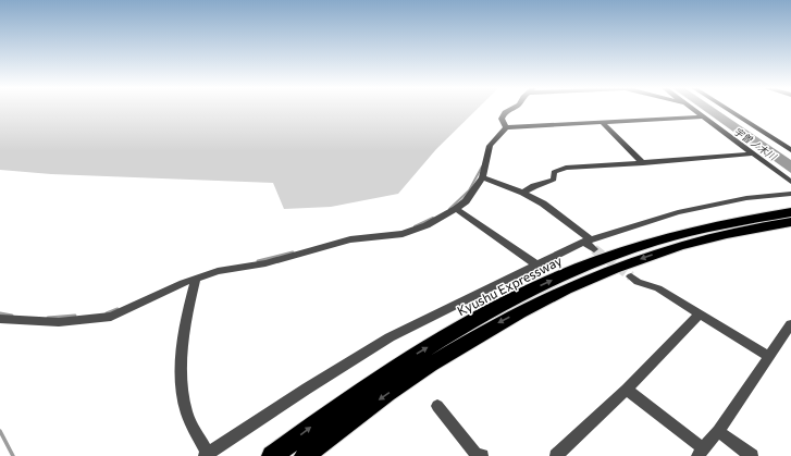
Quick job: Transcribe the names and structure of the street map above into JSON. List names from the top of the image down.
{
  "streets": {
    "highway": ["Kyushu Expressway"]
  },
  "water": ["宇曽ノ木川"]
}
